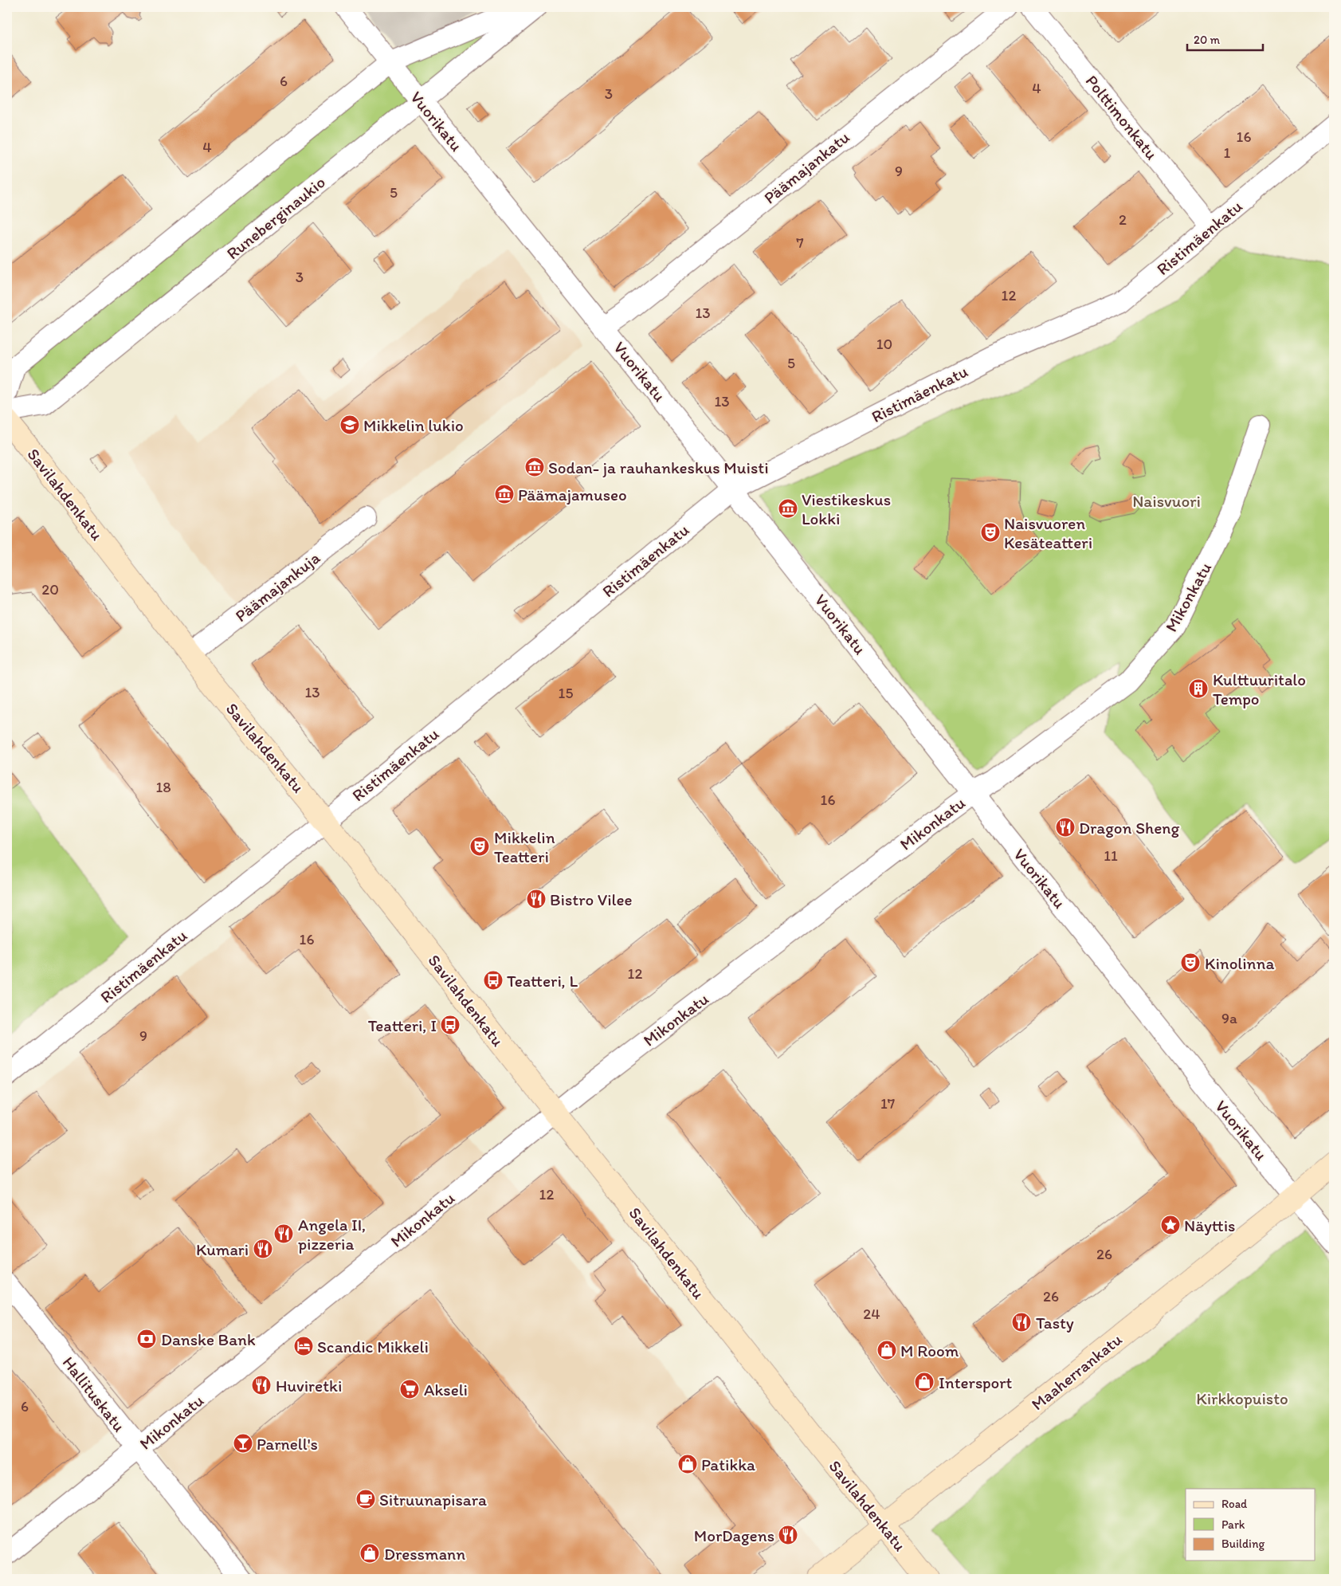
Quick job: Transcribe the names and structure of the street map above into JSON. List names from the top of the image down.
{
  "streets": {
    "main road": ["Savilahdenkatu", "Maaherrankatu"],
    "street": [
      "Polttimonkatu",
      "Vuorikatu",
      "Päämajankatu",
      "Runeberginaukio",
      "Ristimäenkatu",
      "Päämajankuja",
      "Mikonkatu",
      "Hallituskatu"
    ]
  },
  "crossings": [
    ["Polttimonkatu", "Ristimäenkatu"],
    ["Vuorikatu", "Päämajankatu"],
    ["Vuorikatu", "Runeberginaukio"],
    ["Vuorikatu", "Ristimäenkatu"],
    ["Vuorikatu", "Mikonkatu"],
    ["Vuorikatu", "Maaherrankatu"],
    ["Ristimäenkatu", "Savilahdenkatu"],
    ["Savilahdenkatu", "Päämajankuja"],
    ["Savilahdenkatu", "Mikonkatu"],
    ["Savilahdenkatu", "Maaherrankatu"],
    ["Mikonkatu", "Hallituskatu"]
  ],
  "parks": ["Naisvuori", "Kirkkopuisto"],
  "places": {
    "school or university": ["Mikkelin lukio"],
    "museum": ["Sodan- ja rauhankeskus Muisti", "Päämajamuseo", "Viestikeskus Lokki"],
    "theatre": ["Naisvuoren Kesäteatteri", "Mikkelin Teatteri", "Kinolinna"],
    "building": ["Kulttuuritalo Tempo"],
    "restaurant": [
      "Dragon Sheng",
      "Bistro Vilee",
      "Angela II, pizzeria",
      "Kumari",
      "Tasty",
      "Huviretki",
      "MorDagens"
    ],
    "bus stop": ["Teatteri, L", "Teatteri, I"],
    "place": ["Näyttis"],
    "bank": ["Danske Bank"],
    "hotel": ["Scandic Mikkeli"],
    "shop": [
      "M Room",
      "Intersport",
      "Patikka",
      "Dressmann"
    ],
    "supermarket": ["Akseli"],
    "bar": ["Parnell's"],
    "cafe": ["Sitruunapisara"]
  },
  "house_numbers": [
    "6",
    "4",
    "3",
    "16",
    "4",
    "1",
    "9",
    "5",
    "2",
    "7",
    "3",
    "12",
    "13",
    "10",
    "5",
    "13",
    "20",
    "13",
    "15",
    "18",
    "16",
    "11",
    "16",
    "12",
    "9a",
    "9",
    "17",
    "12",
    "26",
    "26",
    "24",
    "6"
  ],
  "legend": ["Road", "Park", "Building"],
  "scale_bar": "20 m"
}
